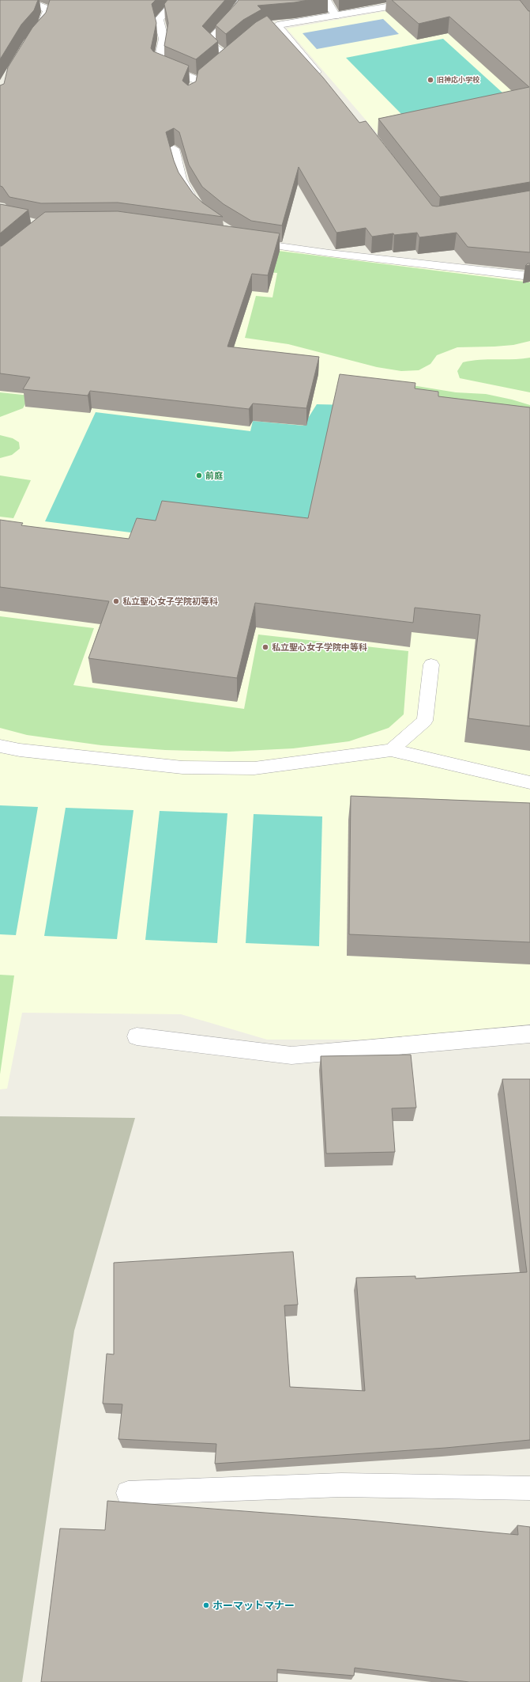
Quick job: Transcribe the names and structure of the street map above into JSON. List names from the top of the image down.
{
  "places": [
    "旧神応小学校",
    "前庭",
    "私立聖心女子学院初等科",
    "私立聖心女子学院中等科",
    "ホーマットマナー"
  ]
}
